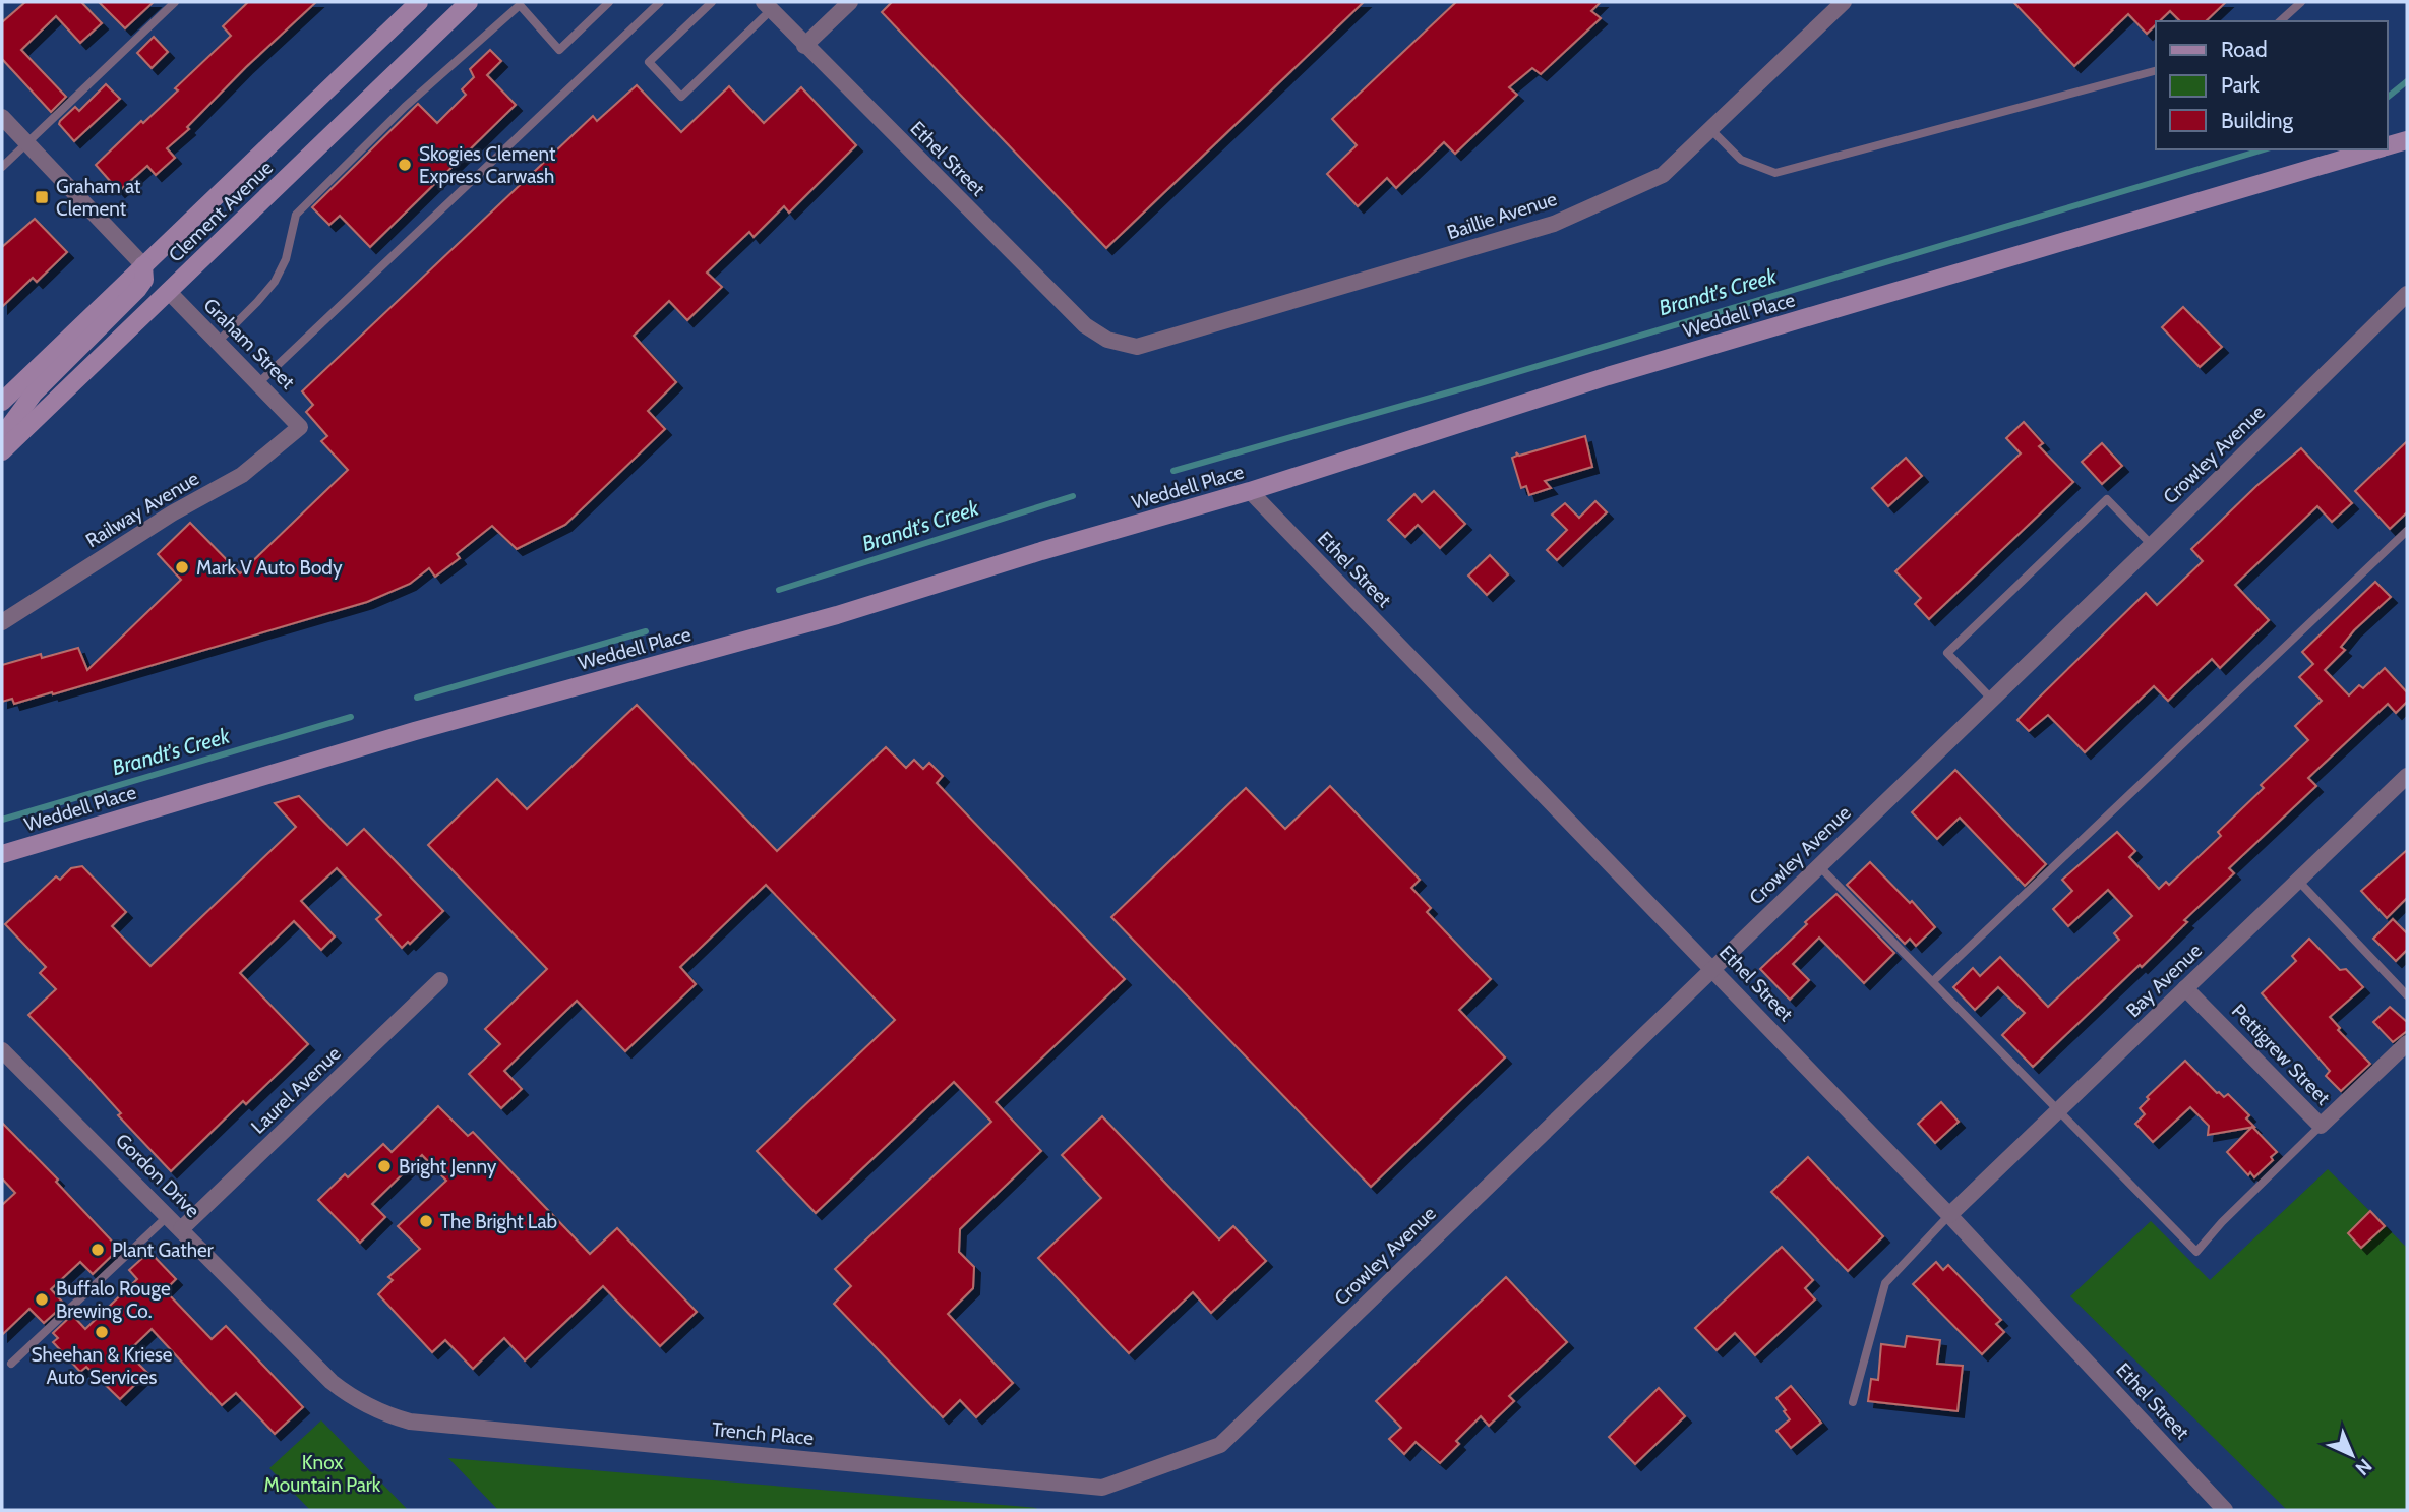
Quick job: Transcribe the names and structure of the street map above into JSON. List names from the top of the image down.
{
  "streets": {
    "street": [
      "Ethel Street",
      "Clement Avenue",
      "Baillie Avenue",
      "Weddell Place",
      "Graham Street",
      "Crowley Avenue",
      "Railway Avenue",
      "Bay Avenue",
      "Pettigrew Street",
      "Laurel Avenue",
      "Gordon Drive",
      "Trench Place"
    ]
  },
  "crossings": [
    ["Ethel Street", "Baillie Avenue"],
    ["Ethel Street", "Weddell Place"],
    ["Ethel Street", "Crowley Avenue"],
    ["Ethel Street", "Bay Avenue"],
    ["Clement Avenue", "Graham Street"],
    ["Graham Street", "Railway Avenue"],
    ["Crowley Avenue", "Trench Place"],
    ["Bay Avenue", "Pettigrew Street"],
    ["Laurel Avenue", "Gordon Drive"],
    ["Gordon Drive", "Trench Place"]
  ],
  "water": ["Brandt's Creek"],
  "parks": ["Knox Mountain Park"],
  "places": {
    "other": [
      "Skogies Clement Express Carwash",
      "Mark V Auto Body",
      "Bright Jenny",
      "The Bright Lab",
      "Plant Gather",
      "Buffalo Rouge Brewing Co.",
      "Sheehan & Kriese Auto Services"
    ],
    "transit": ["Graham at Clement"]
  },
  "legend": ["Road", "Park", "Building"],
  "north": "bottom right"
}
